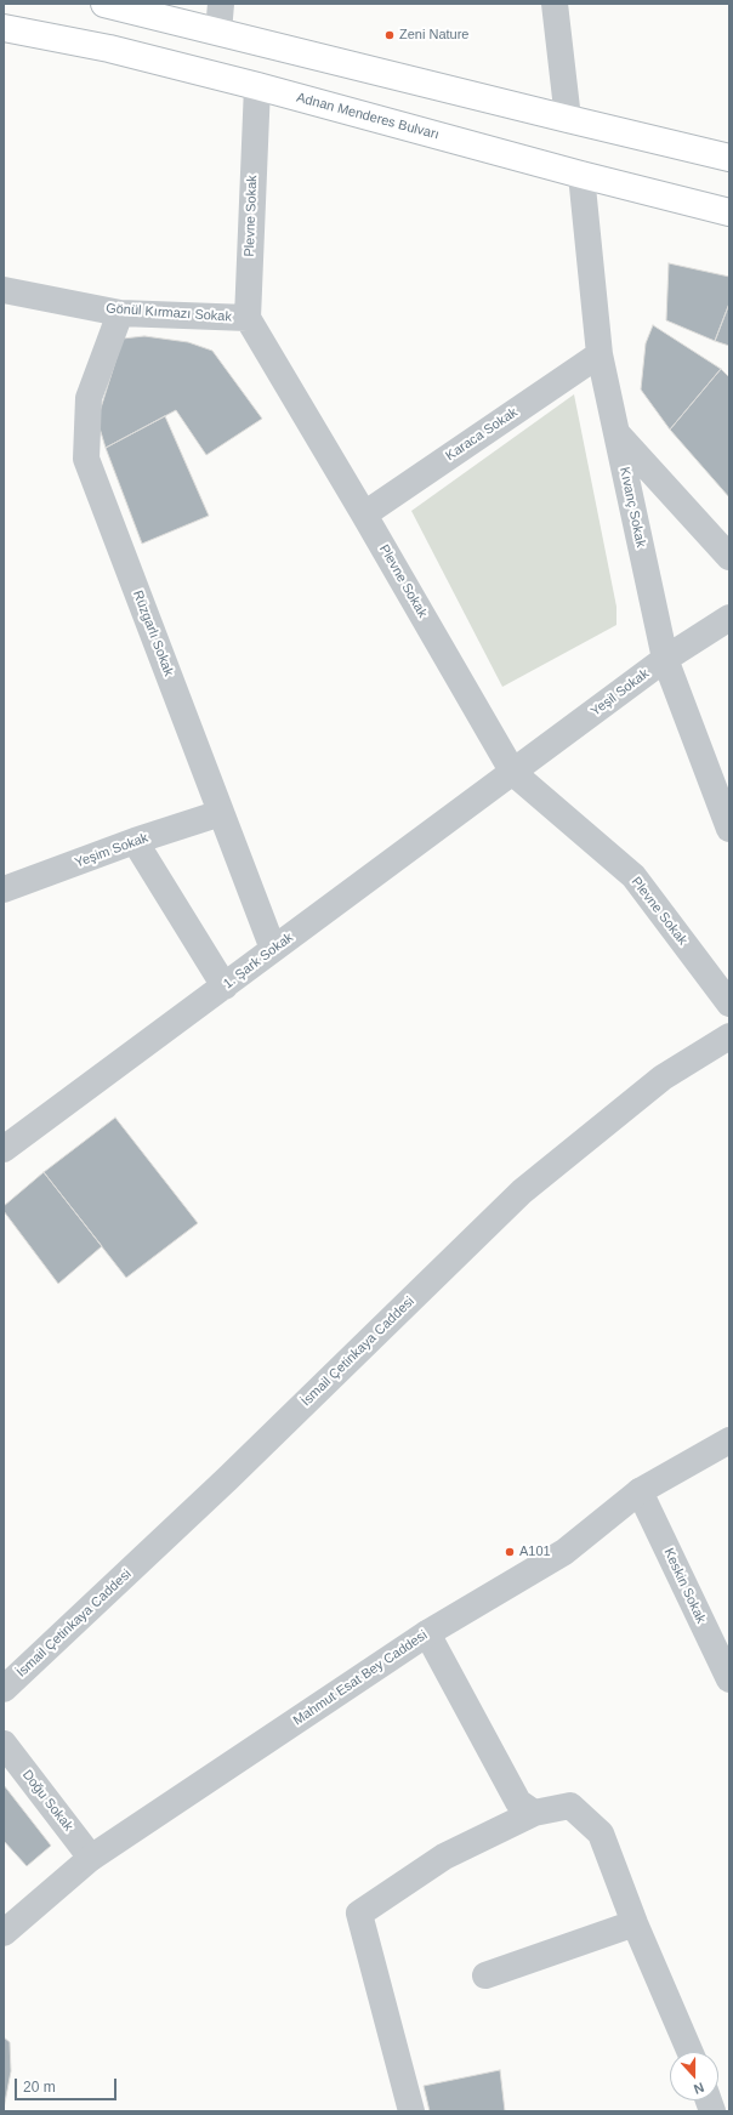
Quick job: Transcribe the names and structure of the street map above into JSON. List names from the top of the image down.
{
  "streets": {
    "main road": ["Adnan Menderes Bulvarı"],
    "street": [
      "Plevne Sokak",
      "Gönül Kırmazı Sokak",
      "Karaca Sokak",
      "Kıvanç Sokak",
      "Rüzgarlı Sokak",
      "Yeşil Sokak",
      "Yeşim Sokak",
      "1. Şark Sokak",
      "İsmail Çetinkaya Caddesi",
      "Keskin Sokak",
      "Mahmut Esat Bey Caddesi",
      "Doğu Sokak"
    ]
  },
  "crossings": [
    ["Adnan Menderes Bulvarı", "Plevne Sokak"],
    ["Adnan Menderes Bulvarı", "Kıvanç Sokak"],
    ["Plevne Sokak", "Gönül Kırmazı Sokak"],
    ["Plevne Sokak", "Karaca Sokak"],
    ["Plevne Sokak", "Yeşil Sokak"],
    ["Plevne Sokak", "1. Şark Sokak"],
    ["Gönül Kırmazı Sokak", "Rüzgarlı Sokak"],
    ["Karaca Sokak", "Kıvanç Sokak"],
    ["Kıvanç Sokak", "Yeşil Sokak"],
    ["Rüzgarlı Sokak", "Yeşim Sokak"],
    ["Rüzgarlı Sokak", "1. Şark Sokak"],
    ["Yeşil Sokak", "1. Şark Sokak"],
    ["Keskin Sokak", "Mahmut Esat Bey Caddesi"],
    ["Mahmut Esat Bey Caddesi", "Doğu Sokak"]
  ],
  "places": ["Zeni Nature", "A101"],
  "scale_bar": "20 m",
  "north": "bottom"
}
